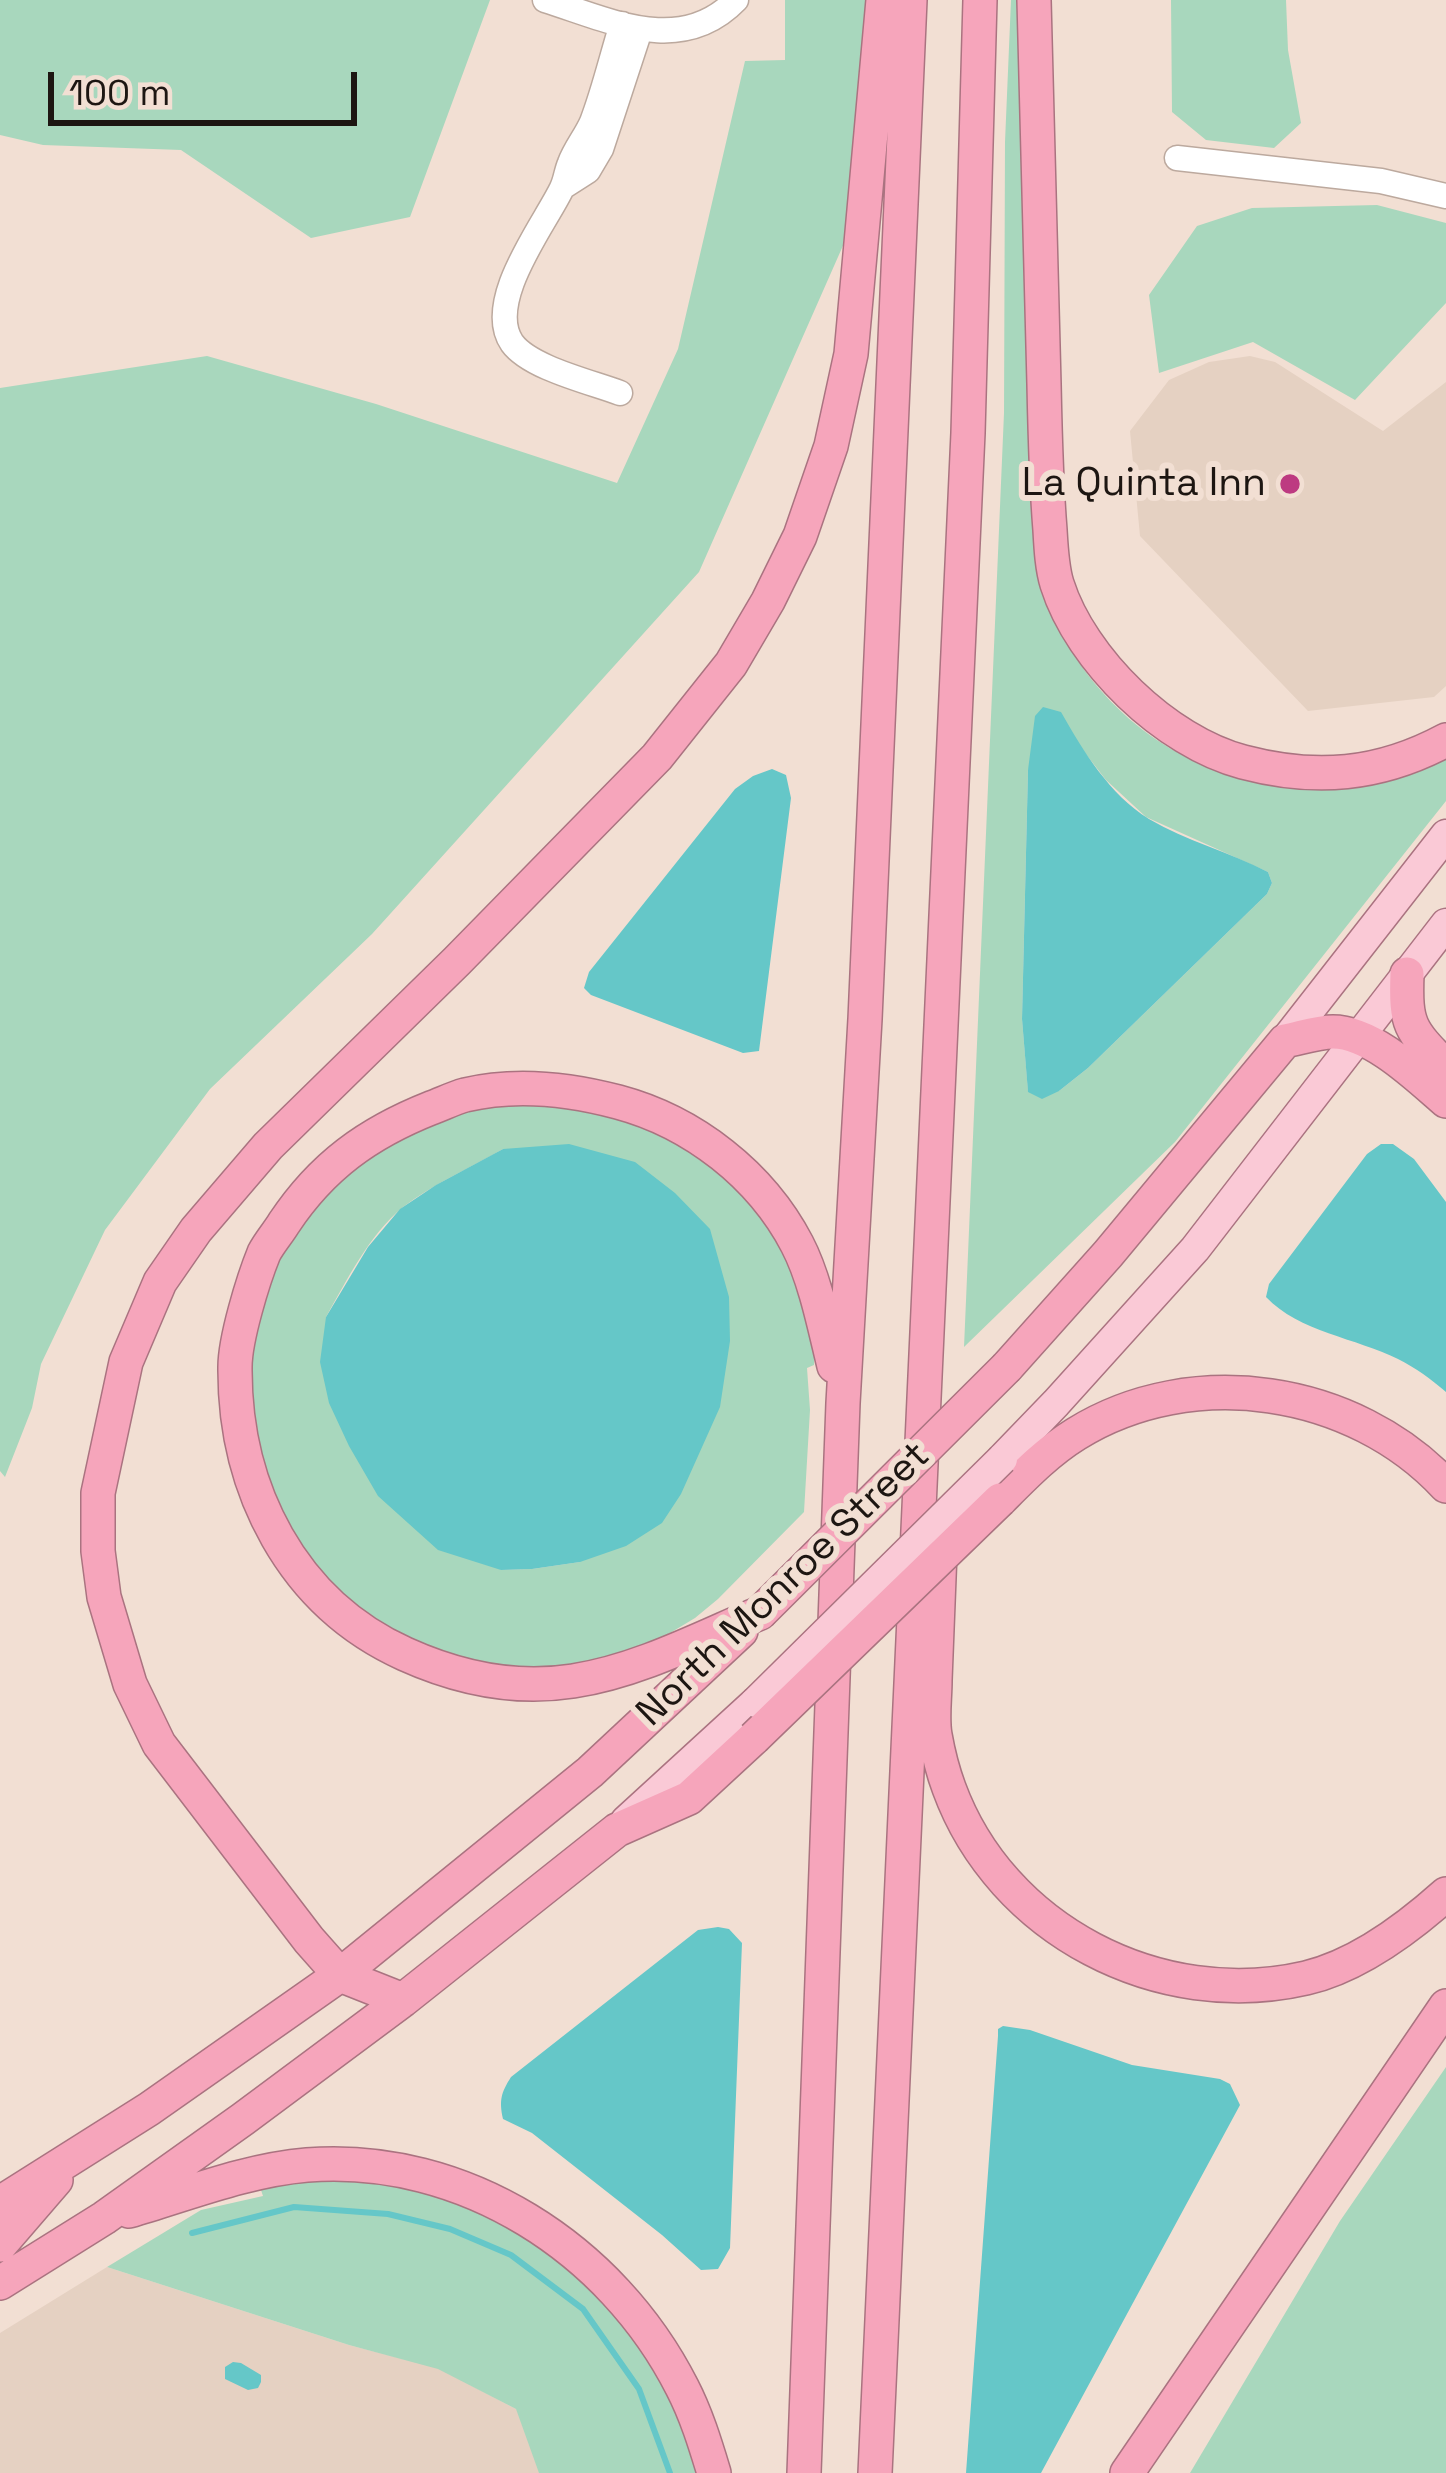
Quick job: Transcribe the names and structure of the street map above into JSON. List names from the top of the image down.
{
  "streets": {
    "highway": ["North Monroe Street"]
  },
  "places": ["La Quinta Inn"],
  "scale_bar": "100 m"
}
